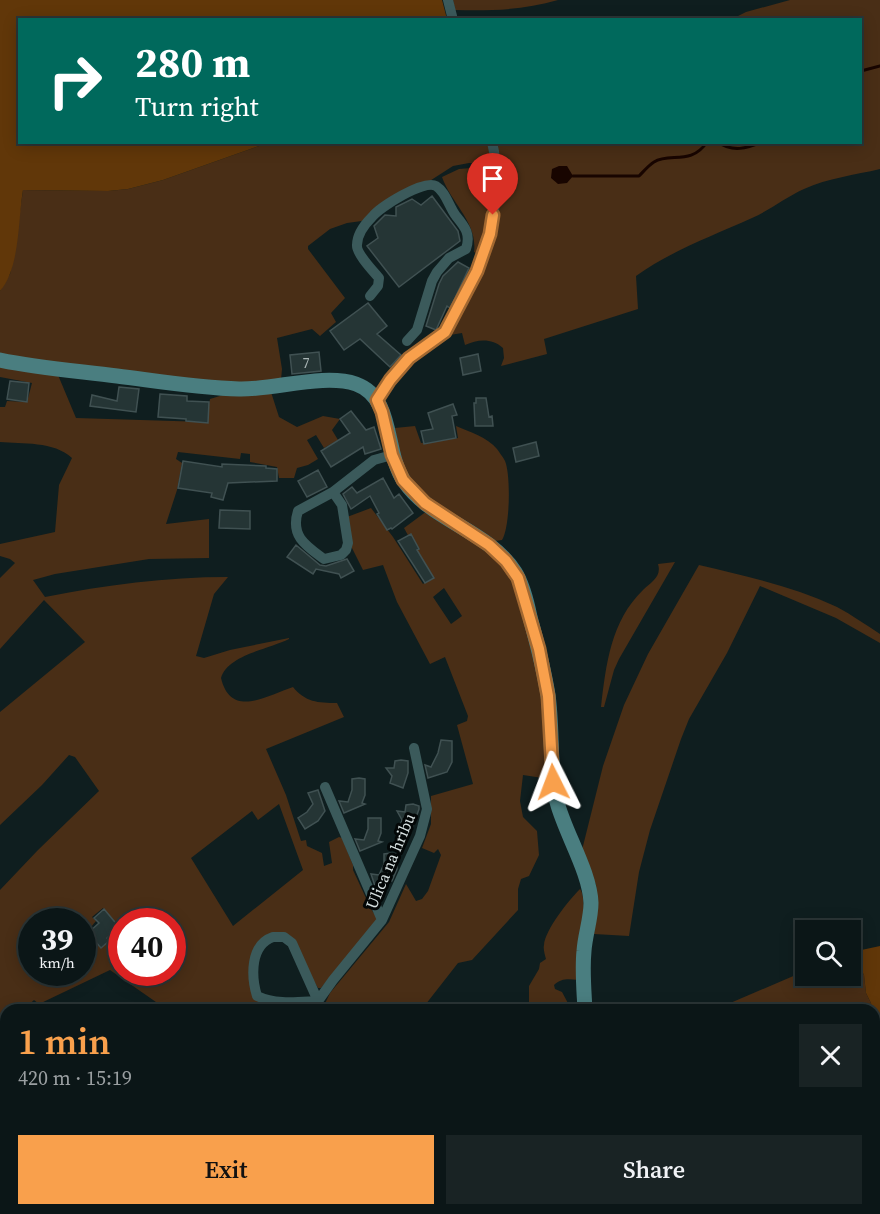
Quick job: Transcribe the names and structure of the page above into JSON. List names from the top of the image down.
{
  "streets": {
    "street": ["Ulica na hribu"]
  },
  "house_numbers": ["7"],
  "page": {
    "turn": ["280 m", "Turn right"],
    "speed": "39 km/h",
    "limit": "40",
    "heading": ["1 min", "420 m · 15:19"],
    "buttons": ["Exit", "Share"]
  }
}
